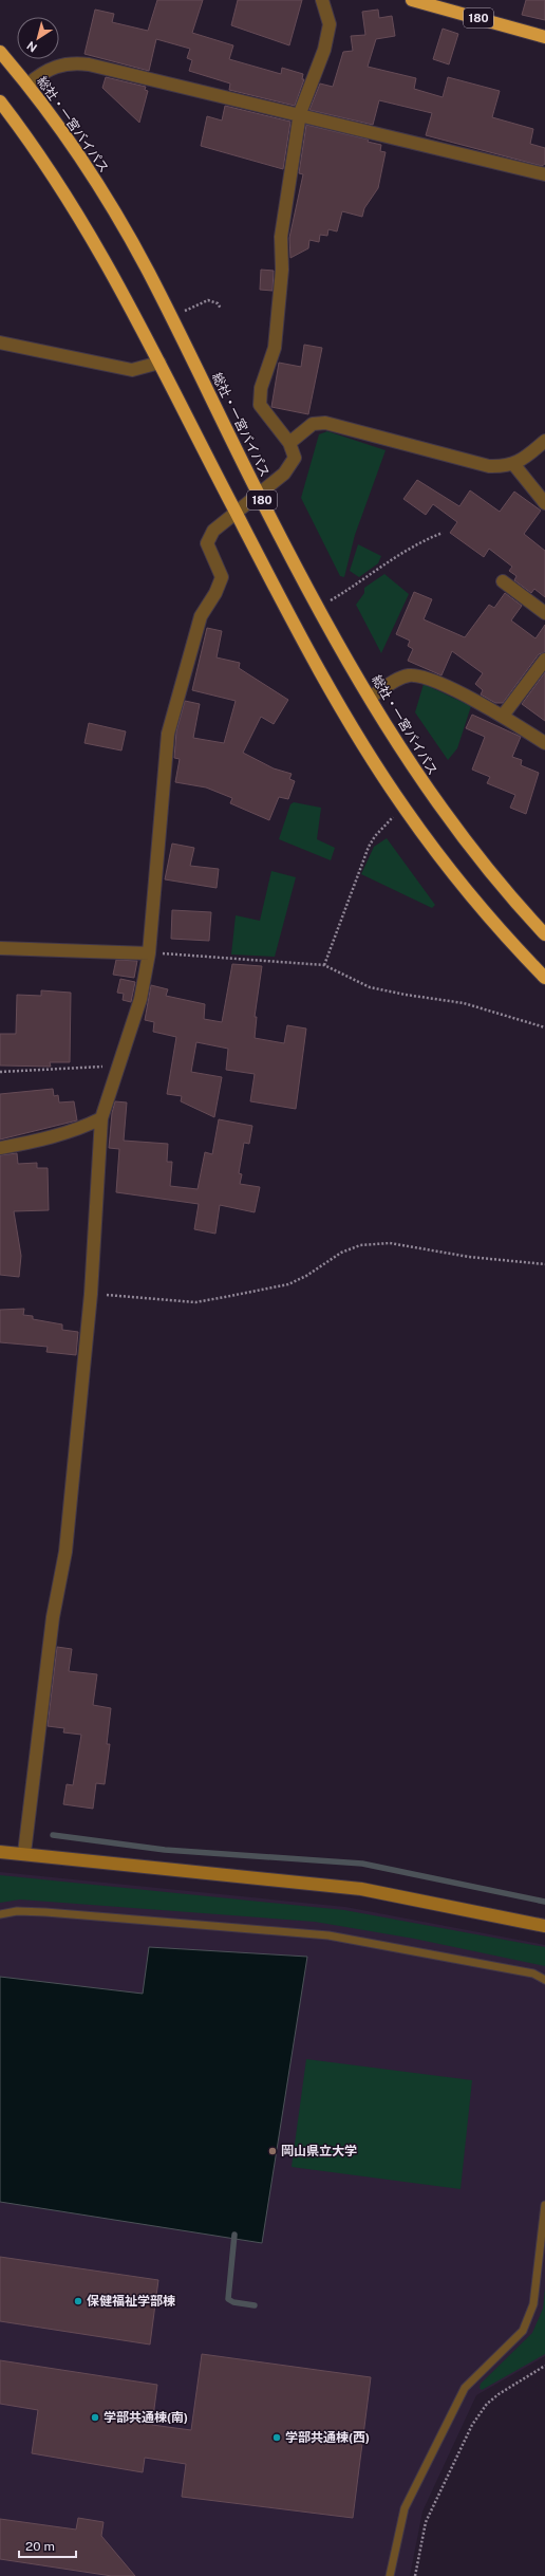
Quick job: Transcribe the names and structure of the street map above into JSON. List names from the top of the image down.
{
  "streets": {
    "highway": ["180", "総社・一宮バイパス"]
  },
  "places": [
    "岡山県立大学",
    "保健福祉学部棟",
    "学部共通棟(南)",
    "学部共通棟(西)"
  ],
  "scale_bar": "20 m",
  "north": "bottom left"
}
